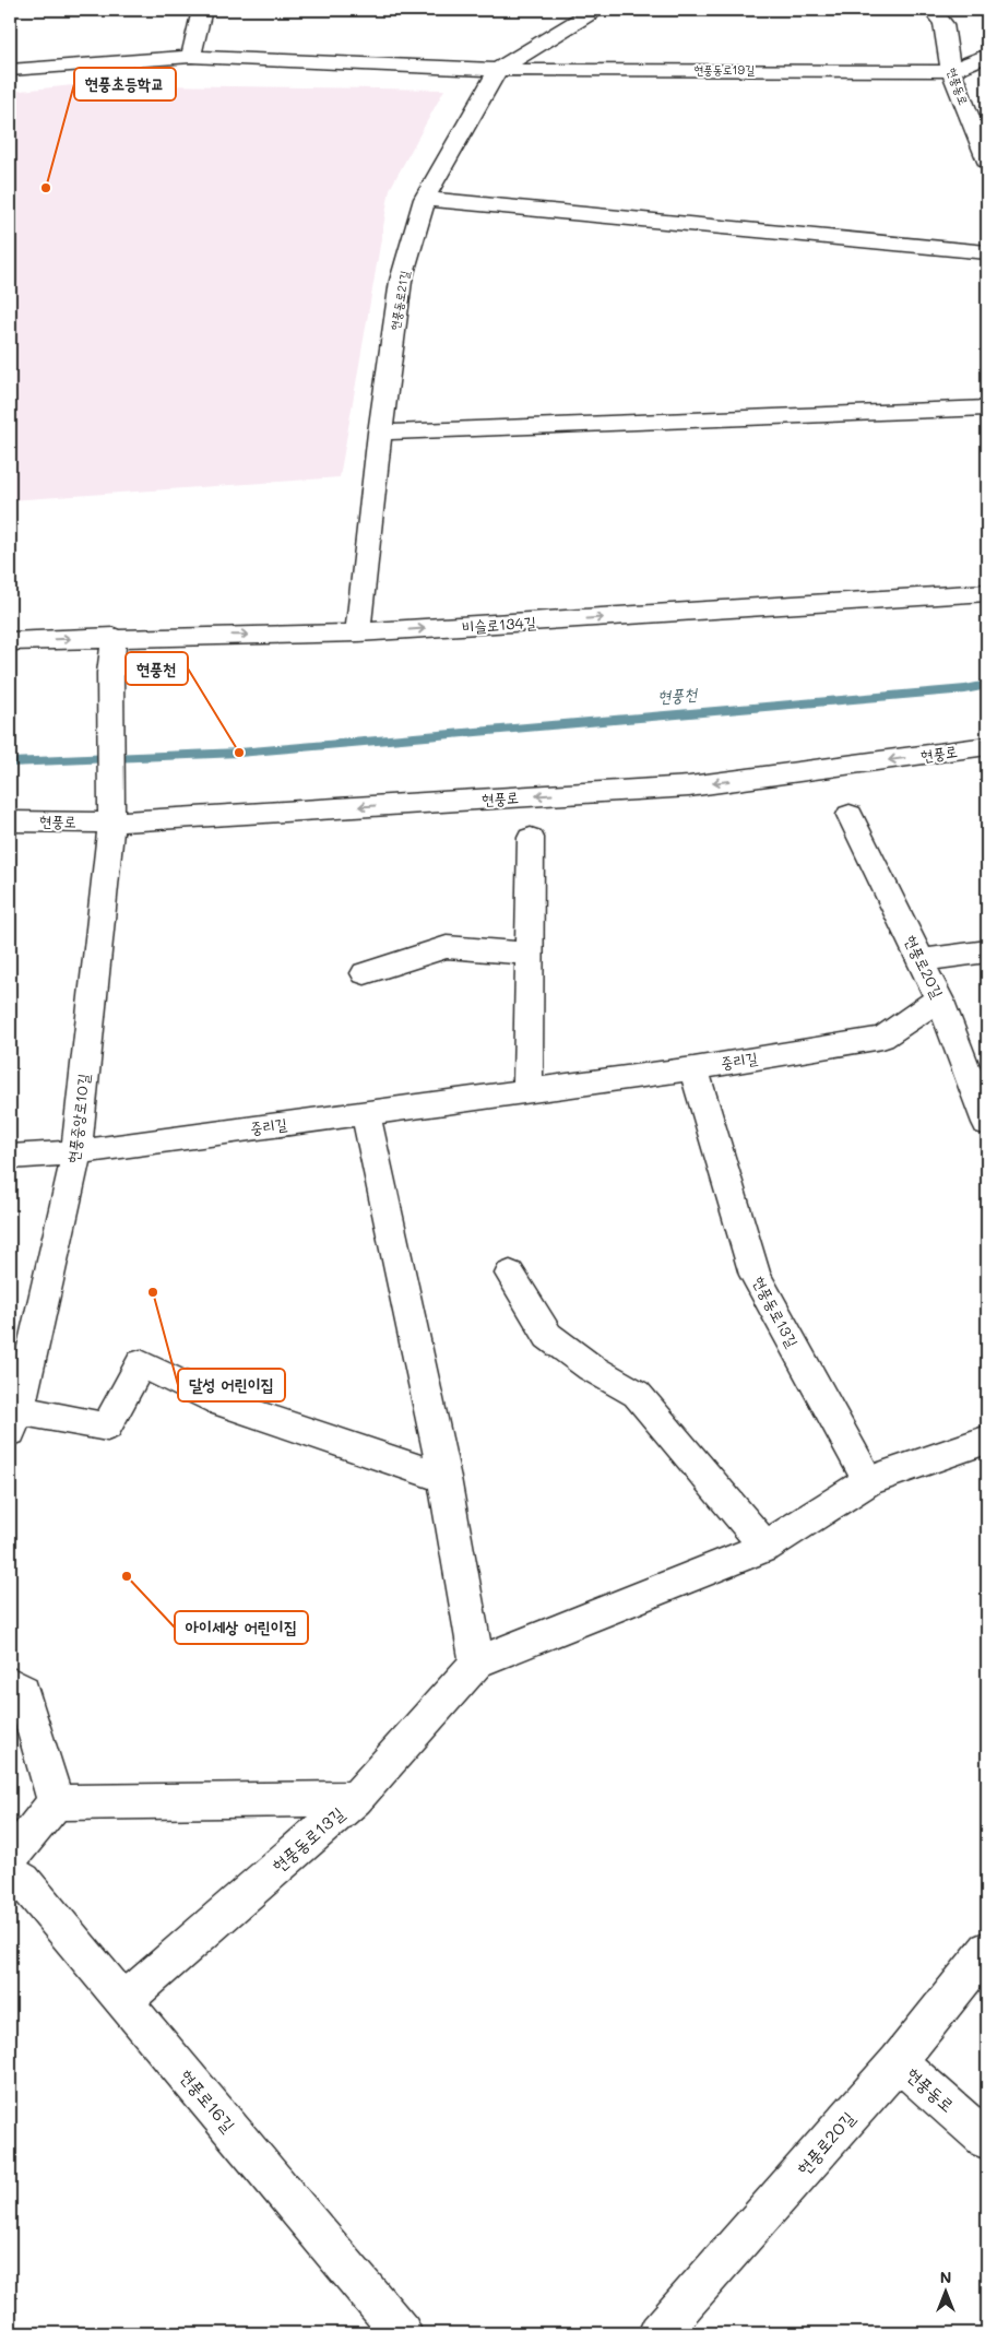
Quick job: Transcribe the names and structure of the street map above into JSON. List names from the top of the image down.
{
  "streets": {
    "street": [
      "현풍동로19길",
      "현풍동로",
      "현풍동로21길",
      "비슬로134길",
      "현풍로",
      "현풍로20길",
      "중리길",
      "현풍중앙로10길",
      "현풍동로13길",
      "현풍로16길"
    ]
  },
  "crossings": [
    ["현풍동로19길", "현풍동로"],
    ["현풍동로19길", "현풍동로21길"],
    ["현풍동로", "현풍로20길"],
    ["현풍동로21길", "비슬로134길"],
    ["비슬로134길", "현풍중앙로10길"],
    ["현풍로", "현풍중앙로10길"],
    ["현풍로20길", "중리길"],
    ["중리길", "현풍중앙로10길"],
    ["중리길", "현풍동로13길"],
    ["현풍동로13길", "현풍로16길"]
  ],
  "one_way": ["현풍로"],
  "water": ["현풍천"],
  "places": [
    "현풍초등학교",
    "현풍천",
    "달성 어린이집",
    "아이세상 어린이집"
  ],
  "north": "top"
}
